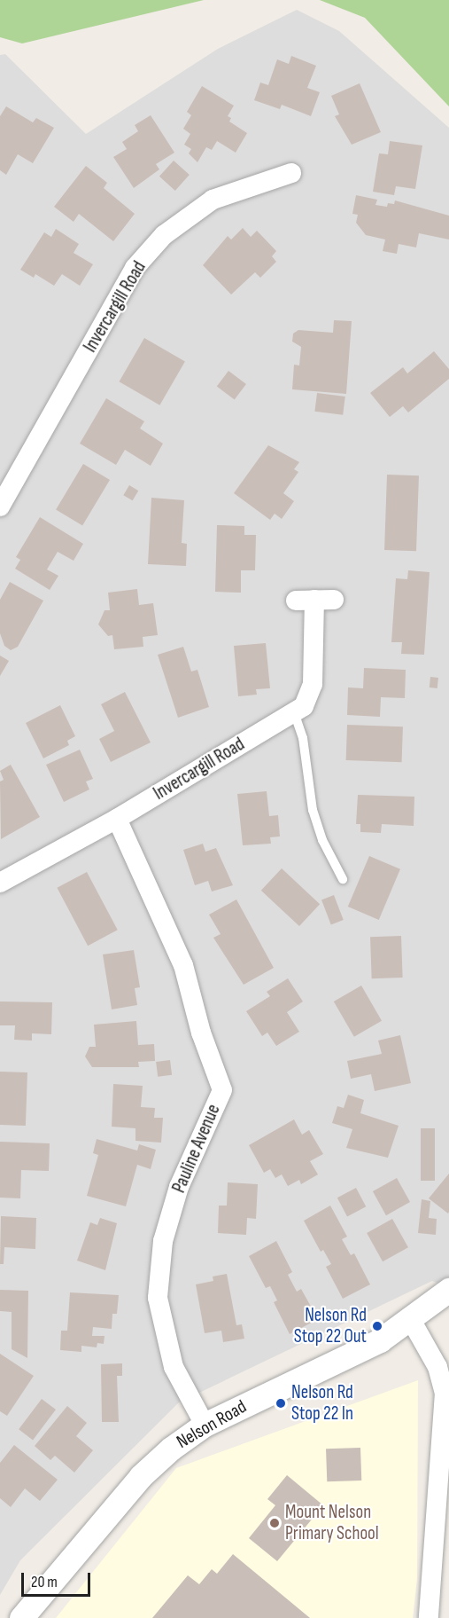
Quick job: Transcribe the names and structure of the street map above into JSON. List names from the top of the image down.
{
  "streets": {
    "street": ["Invercargill Road", "Pauline Avenue", "Nelson Road"]
  },
  "crossings": [
    ["Invercargill Road", "Pauline Avenue"],
    ["Pauline Avenue", "Nelson Road"]
  ],
  "places": ["Nelson Rd Stop 22 Out", "Nelson Rd Stop 22 In", "Mount Nelson Primary School"],
  "scale_bar": "20 m"
}
